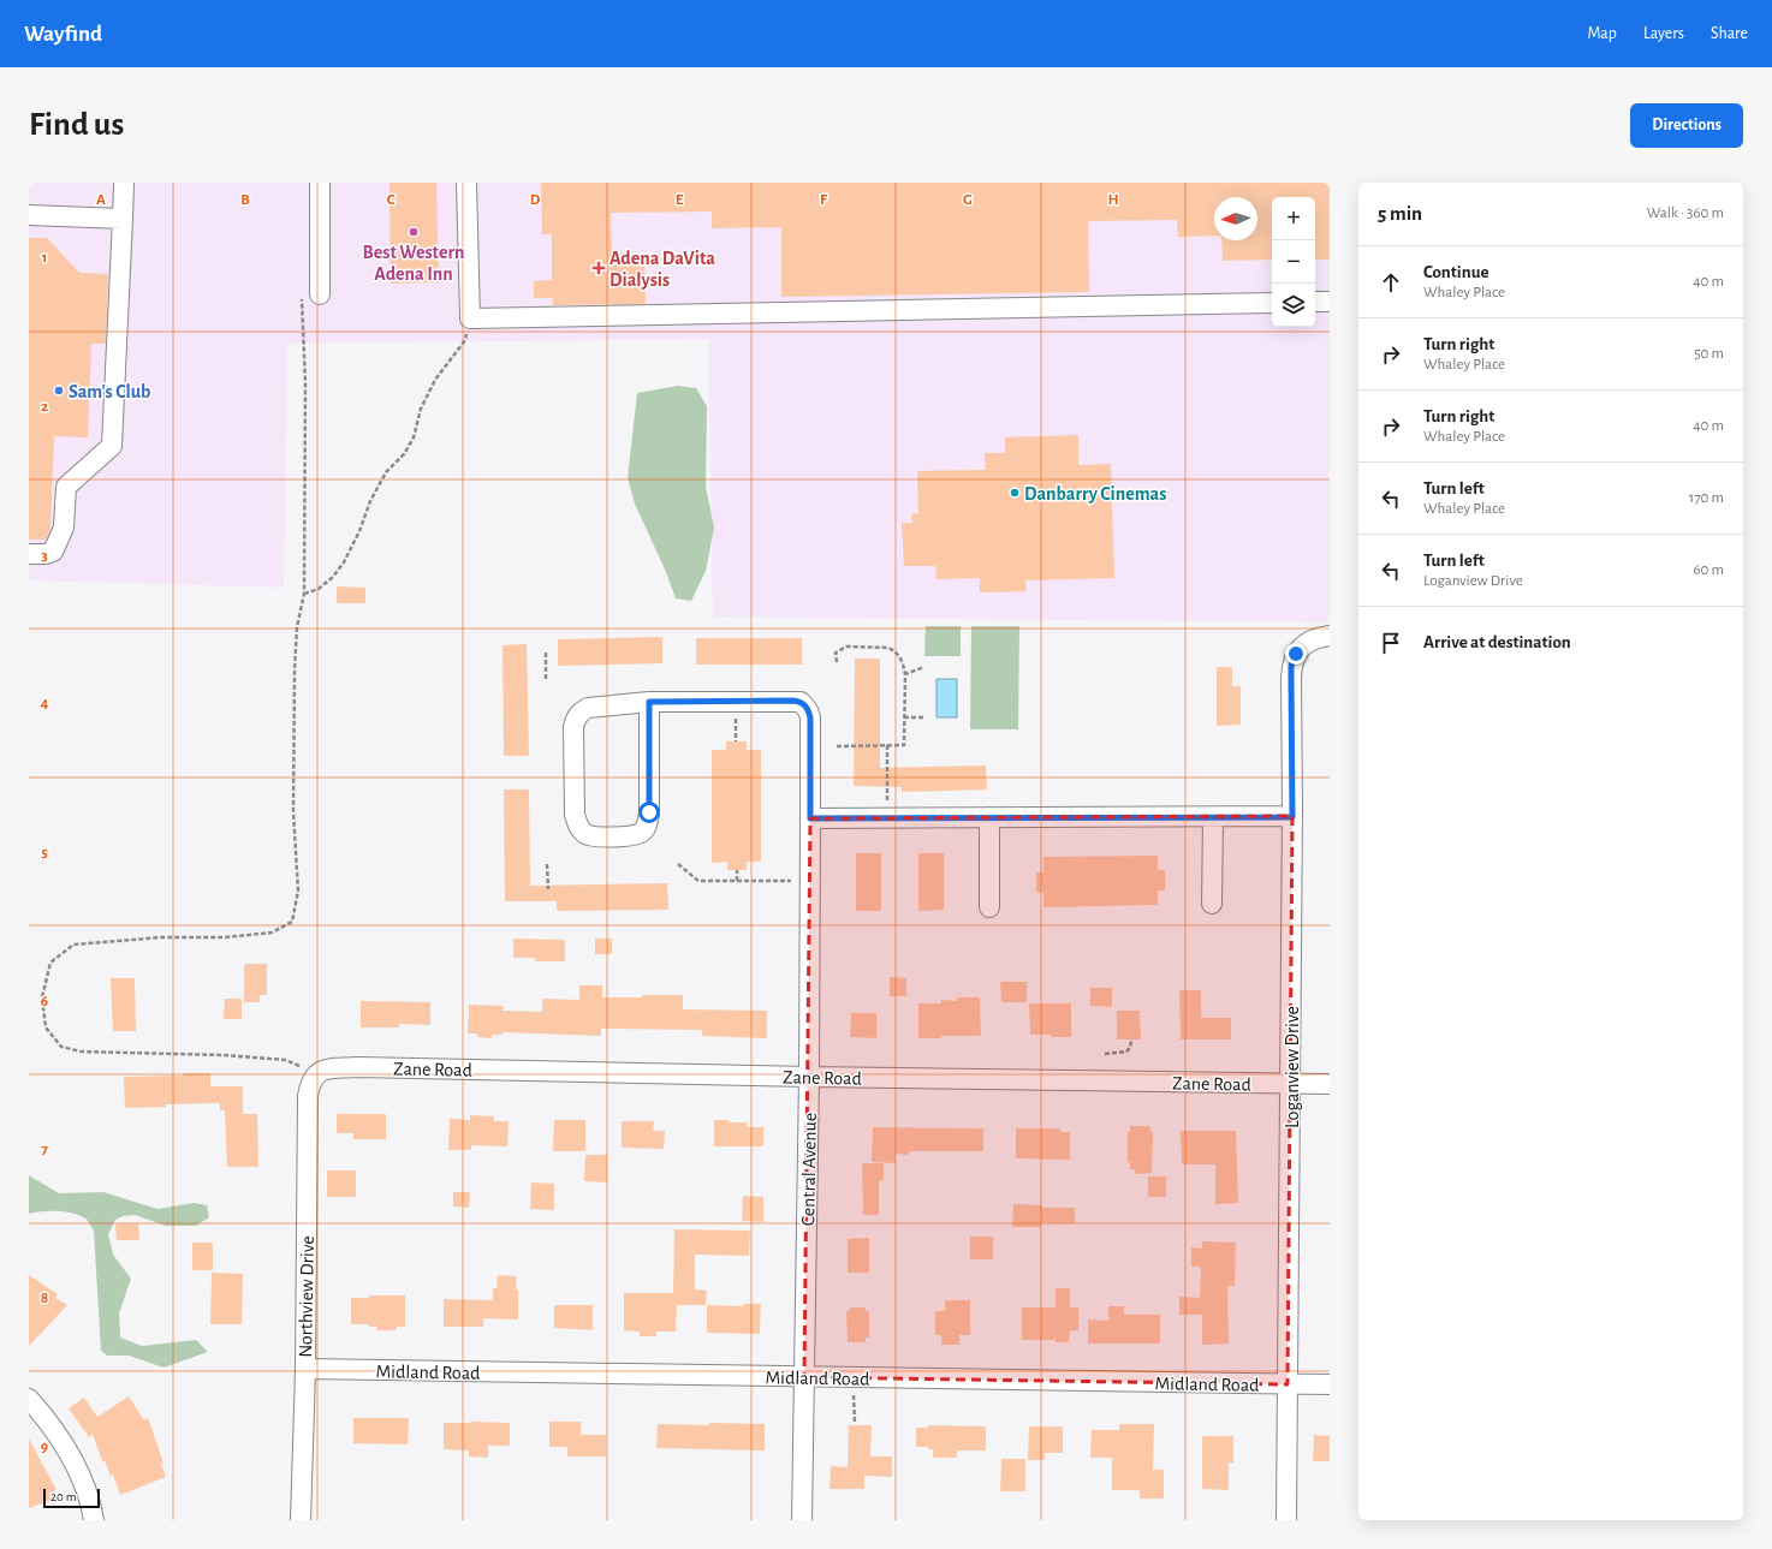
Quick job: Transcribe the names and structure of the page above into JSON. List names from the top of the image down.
{
  "streets": {
    "street": [
      "Loganview Drive",
      "Zane Road",
      "Central Avenue",
      "Northview Drive",
      "Midland Road"
    ]
  },
  "crossings": [
    ["Loganview Drive", "Zane Road"],
    ["Loganview Drive", "Midland Road"],
    ["Zane Road", "Central Avenue"],
    ["Zane Road", "Northview Drive"],
    ["Central Avenue", "Midland Road"],
    ["Northview Drive", "Midland Road"]
  ],
  "places": {
    "other": ["Best Western Adena Inn", "Sam's Club", "Danbarry Cinemas"],
    "health": ["Adena DaVita Dialysis"]
  },
  "scale_bar": "20 m",
  "north": "left",
  "page": {
    "header": "Wayfind",
    "nav": ["Map", "Layers", "Share"],
    "buttons": "Directions",
    "title": "Find us",
    "heading": ["5 min", "Walk · 360 m"],
    "map_buttons": ["+", "−"],
    "list": [
      ["Continue", "Whaley Place", "40 m"],
      ["Turn right", "Whaley Place", "50 m"],
      ["Turn right", "Whaley Place", "40 m"],
      ["Turn left", "Whaley Place", "170 m"],
      ["Turn left", "Loganview Drive", "60 m"],
      "Arrive at destination"
    ],
    "scale": "20 m"
  },
  "grid": {
    "columns": [
      "A",
      "B",
      "C",
      "D",
      "E",
      "F",
      "G",
      "H"
    ],
    "rows": [
      "1",
      "2",
      "3",
      "4",
      "5",
      "6",
      "7",
      "8",
      "9"
    ]
  }
}
